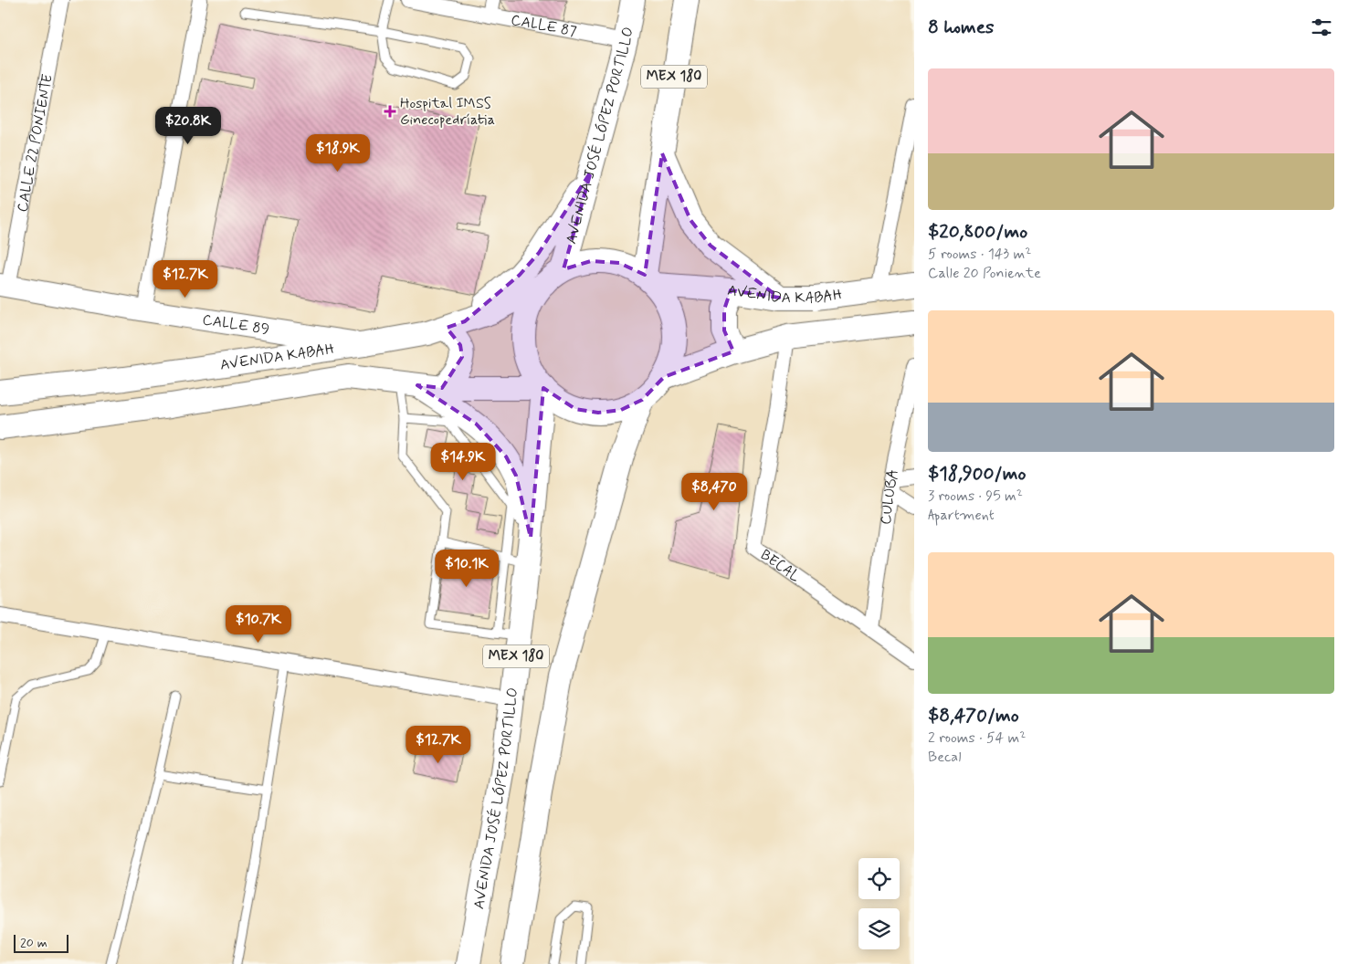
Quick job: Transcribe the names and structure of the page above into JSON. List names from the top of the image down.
{
  "streets": {
    "main road": ["MEX 180", "AVENIDA JOSÉ LÓPEZ PORTILLO", "AVENIDA KABAH"],
    "street": [
      "CALLE 87",
      "CALLE 22 PONIENTE",
      "CALLE 89",
      "CULUBA",
      "BECAL"
    ]
  },
  "crossings": [
    ["CALLE 87", "AVENIDA JOSÉ LÓPEZ PORTILLO"],
    ["MEX 180", "AVENIDA JOSÉ LÓPEZ PORTILLO"],
    ["MEX 180", "AVENIDA KABAH"],
    ["AVENIDA JOSÉ LÓPEZ PORTILLO", "AVENIDA KABAH"],
    ["CALLE 22 PONIENTE", "CALLE 89"],
    ["AVENIDA KABAH", "CALLE 89"],
    ["CULUBA", "BECAL"]
  ],
  "places": {
    "health": ["Hospital IMSS Ginecopedríatia"]
  },
  "scale_bar": "20 m",
  "page": {
    "heading": "8 homes",
    "list": [
      {
        "name": "$20,800/mo",
        "note": "5 rooms · 143 m² · Calle 20 Poniente"
      },
      {
        "name": "$18,900/mo",
        "note": "3 rooms · 95 m² · Apartment"
      },
      {
        "name": "$8,470/mo",
        "note": "2 rooms · 54 m² · Becal"
      }
    ],
    "price": [
      "$20.8K",
      "$18.9K",
      "$12.7K",
      "$14.9K",
      "$8,470",
      "$10.1K",
      "$10.7K",
      "$12.7K"
    ],
    "scale": "20 m"
  }
}
